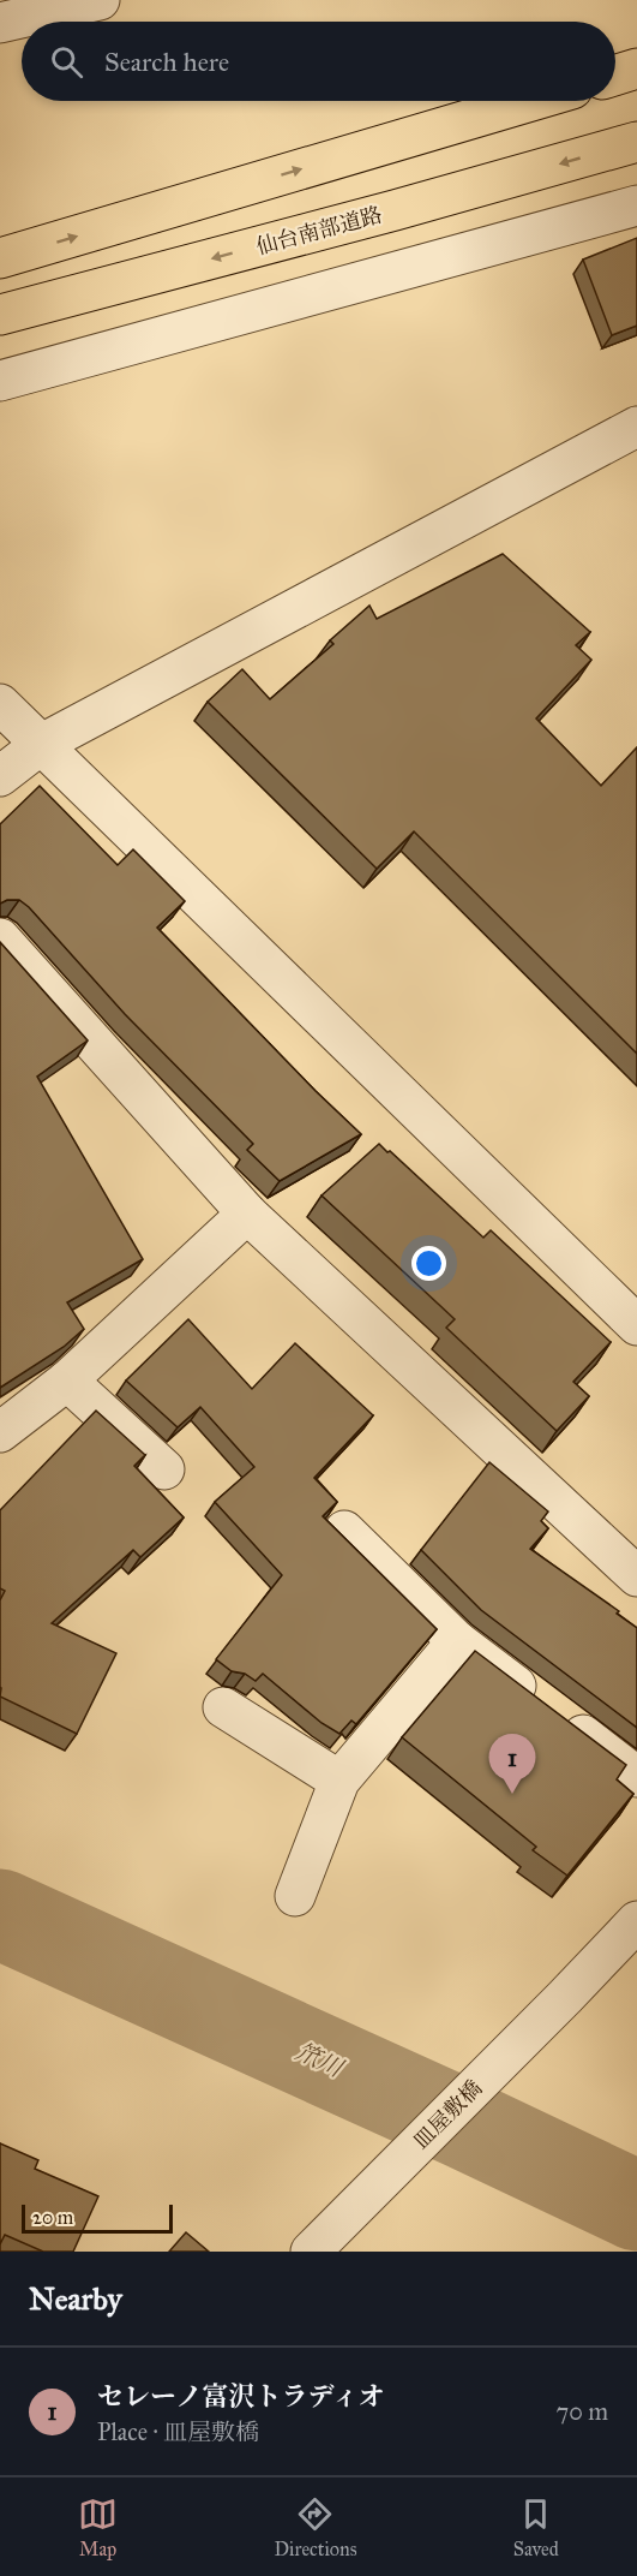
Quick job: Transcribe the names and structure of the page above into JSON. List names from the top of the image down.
{
  "streets": {
    "highway": ["仙台南部道路"],
    "street": ["皿屋敷橋"]
  },
  "water": ["笊川"],
  "scale_bar": "20 m",
  "page": {
    "search": "Search here",
    "pins": "1",
    "scale": "20 m",
    "heading": "Nearby",
    "list": [
      {
        "mark": "1",
        "name": "セレーノ富沢トラディオ",
        "note": "Place · 皿屋敷橋",
        "value": "70 m"
      }
    ],
    "nav": ["Map", "Directions", "Saved"]
  }
}
